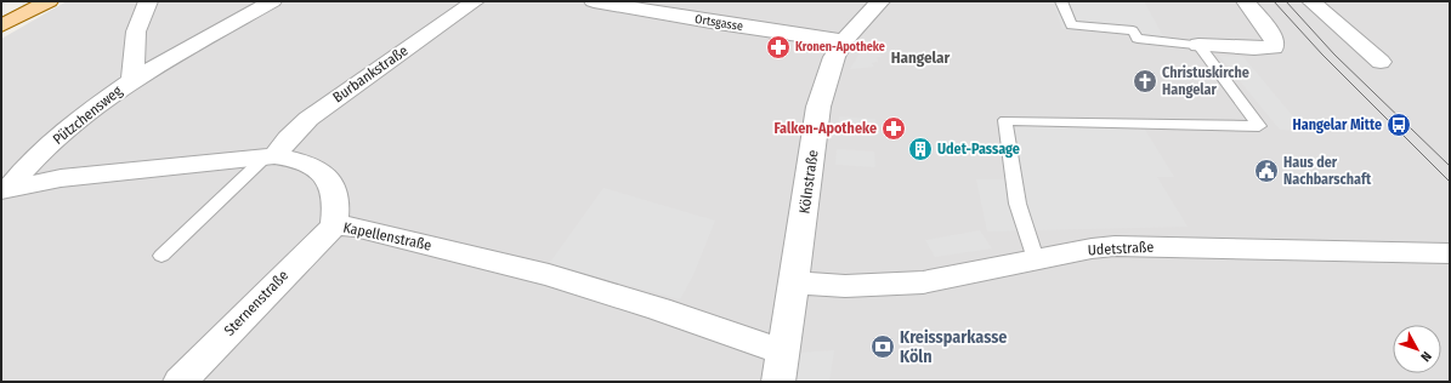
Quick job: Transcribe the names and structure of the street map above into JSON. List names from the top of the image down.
{
  "streets": {
    "street": [
      "Ortsgasse",
      "Burbankstraße",
      "Pützchensweg",
      "Kölnstraße",
      "Kapellenstraße",
      "Udetstraße",
      "Sternenstraße"
    ]
  },
  "crossings": [
    ["Ortsgasse", "Kölnstraße"],
    ["Burbankstraße", "Kapellenstraße"],
    ["Pützchensweg", "Kapellenstraße"],
    ["Kölnstraße", "Kapellenstraße"],
    ["Kölnstraße", "Udetstraße"],
    ["Kapellenstraße", "Sternenstraße"]
  ],
  "districts": ["Hangelar"],
  "places": {
    "pharmacy": ["Kronen-Apotheke", "Falken-Apotheke"],
    "church": ["Christuskirche Hangelar"],
    "bus stop": ["Hangelar Mitte"],
    "building": ["Udet-Passage"],
    "public building": ["Haus der Nachbarschaft"],
    "bank": ["Kreissparkasse Köln"]
  },
  "north": "bottom right"
}
